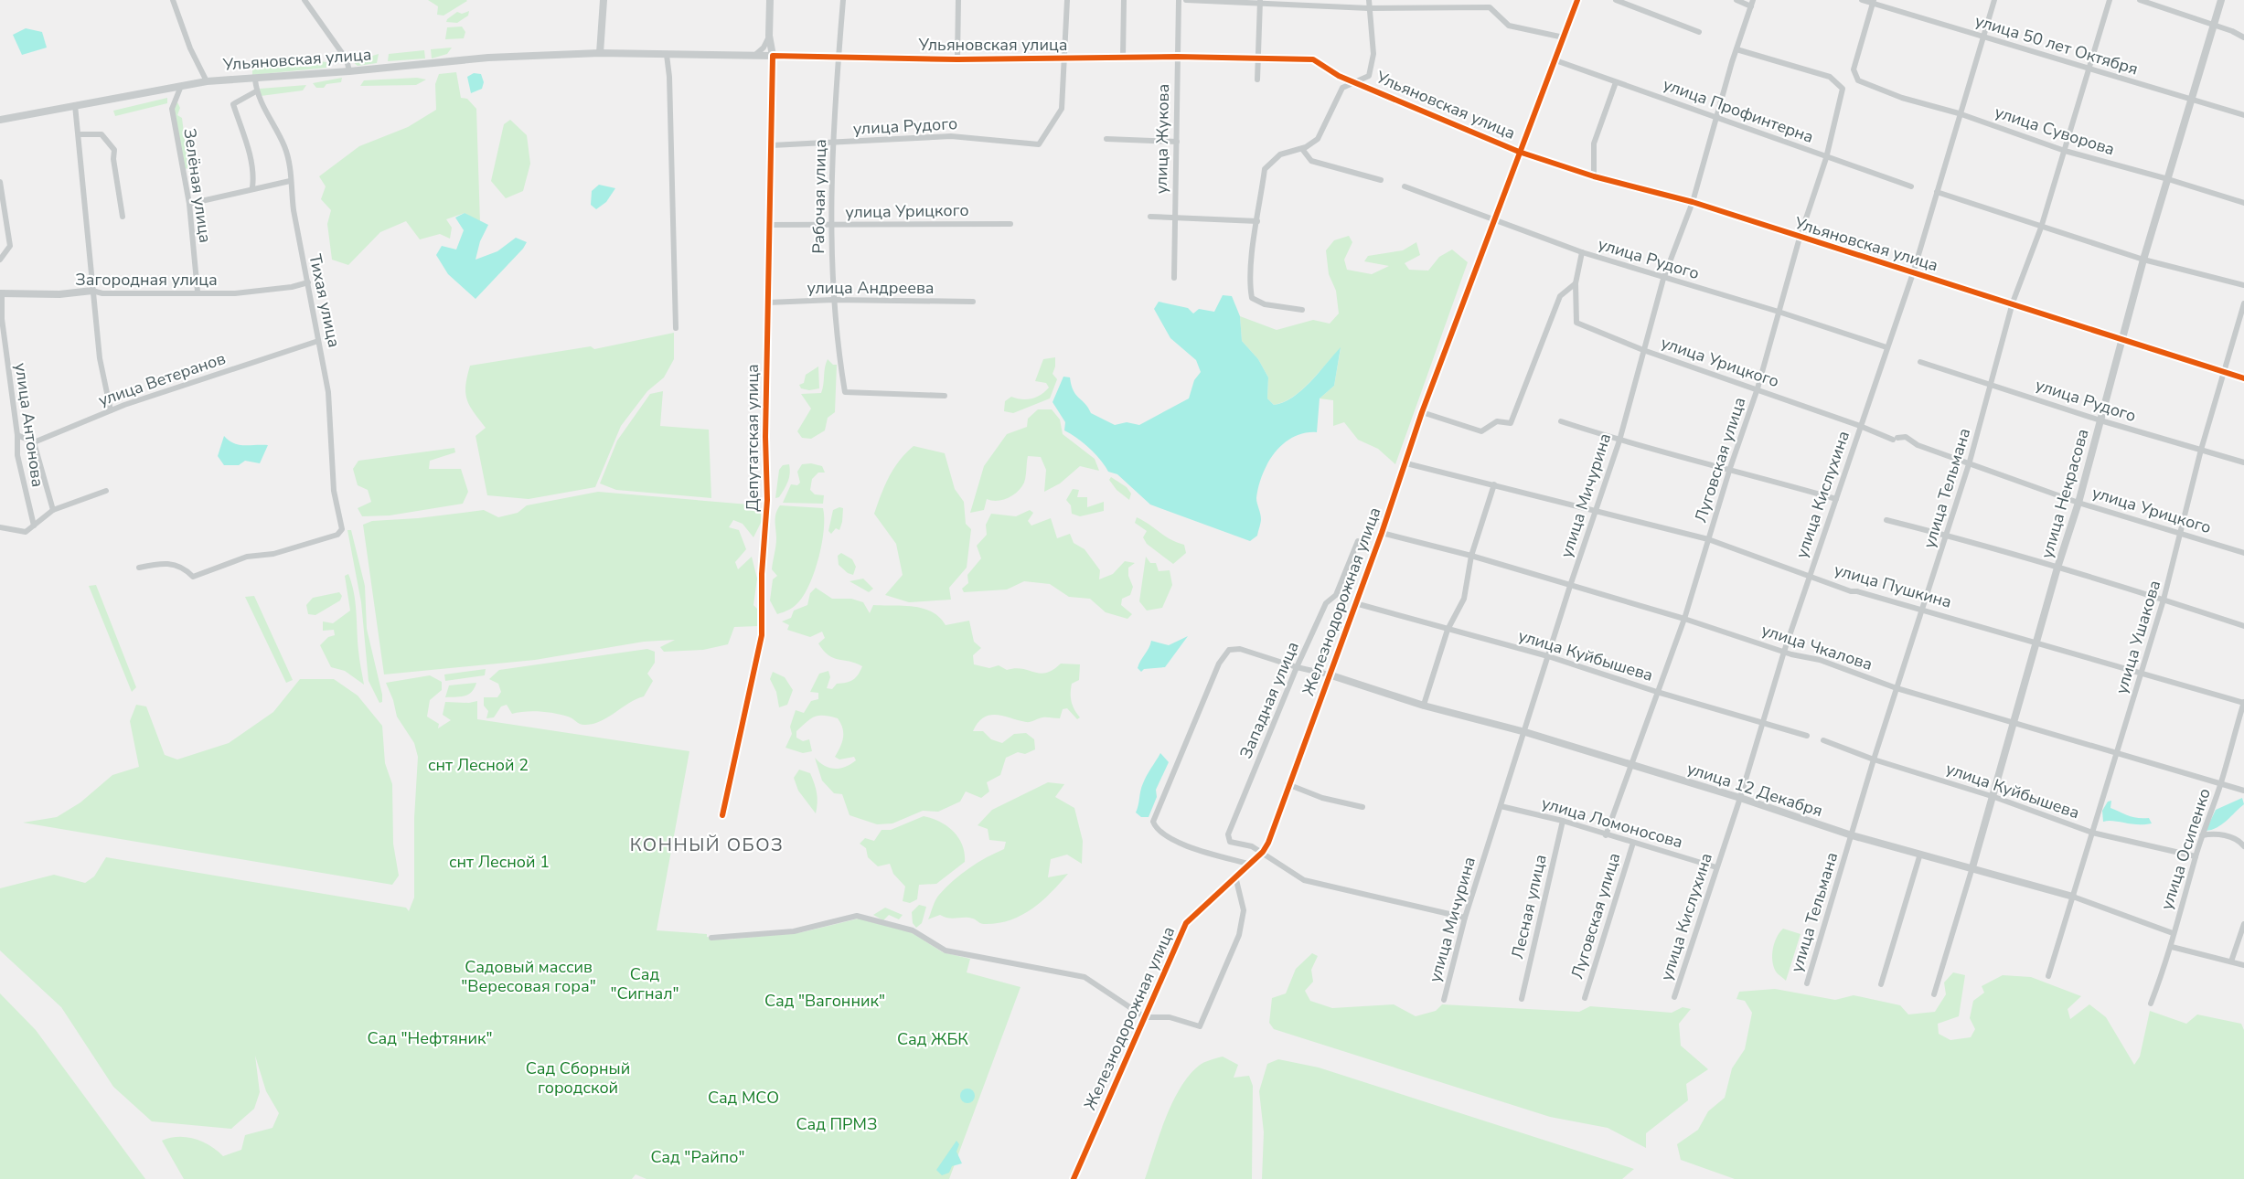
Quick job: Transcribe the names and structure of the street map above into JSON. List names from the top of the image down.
{
  "streets": {
    "main road": ["Ульяновская улица", "Депутатская улица"],
    "street": [
      "улица 50 лет Октября",
      "улица Профинтерна",
      "улица Рудого",
      "улица Суворова",
      "улица Жукова",
      "Зелёная улица",
      "Рабочая улица",
      "улица Урицкого",
      "Загородная улица",
      "улица Андреева",
      "Тихая улица",
      "улица Ветеранов",
      "улица Антонова",
      "Луговская улица",
      "улица Тельмана",
      "улица Некрасова",
      "улица Кислухина",
      "улица Мичурина",
      "улица Пушкина",
      "Железнодорожная улица",
      "улица Ушакова",
      "улица Чкалова",
      "улица Куйбышева",
      "Западная улица",
      "улица 12 Декабря",
      "улица Ломоносова",
      "улица Осипенко",
      "Лесная улица"
    ]
  },
  "crossings": [
    ["Ульяновская улица", "улица Рудого"],
    ["Ульяновская улица", "улица Жукова"],
    ["Ульяновская улица", "Зелёная улица"],
    ["Ульяновская улица", "Рабочая улица"],
    ["Ульяновская улица", "Тихая улица"],
    ["Ульяновская улица", "Депутатская улица"],
    ["Ульяновская улица", "Луговская улица"],
    ["Ульяновская улица", "улица Тельмана"],
    ["Ульяновская улица", "улица Некрасова"],
    ["Ульяновская улица", "улица Кислухина"],
    ["Ульяновская улица", "улица Мичурина"],
    ["Ульяновская улица", "Железнодорожная улица"],
    ["Ульяновская улица", "улица Ушакова"],
    ["улица 50 лет Октября", "улица Суворова"],
    ["улица 50 лет Октября", "улица Тельмана"],
    ["улица 50 лет Октября", "улица Некрасова"],
    ["улица 50 лет Октября", "улица Кислухина"],
    ["улица Профинтерна", "Луговская улица"],
    ["улица Профинтерна", "улица Мичурина"],
    ["улица Профинтерна", "Железнодорожная улица"],
    ["улица Рудого", "Рабочая улица"],
    ["улица Рудого", "Депутатская улица"],
    ["улица Рудого", "Луговская улица"],
    ["улица Рудого", "улица Тельмана"],
    ["улица Рудого", "улица Некрасова"],
    ["улица Рудого", "улица Кислухина"],
    ["улица Рудого", "улица Мичурина"],
    ["улица Рудого", "Железнодорожная улица"],
    ["улица Рудого", "улица Ушакова"],
    ["улица Суворова", "улица Тельмана"],
    ["улица Суворова", "улица Некрасова"],
    ["улица Суворова", "улица Кислухина"],
    ["Зелёная улица", "Загородная улица"],
    ["Рабочая улица", "улица Урицкого"],
    ["Рабочая улица", "улица Андреева"],
    ["улица Урицкого", "Депутатская улица"],
    ["улица Урицкого", "Луговская улица"],
    ["улица Урицкого", "улица Тельмана"],
    ["улица Урицкого", "улица Некрасова"],
    ["улица Урицкого", "улица Кислухина"],
    ["улица Урицкого", "улица Мичурина"],
    ["улица Урицкого", "улица Ушакова"],
    ["Загородная улица", "Тихая улица"],
    ["Загородная улица", "улица Антонова"],
    ["улица Андреева", "Депутатская улица"],
    ["Тихая улица", "улица Ветеранов"],
    ["Луговская улица", "улица Мичурина"],
    ["Луговская улица", "улица Пушкина"],
    ["Луговская улица", "улица Чкалова"],
    ["Луговская улица", "улица Куйбышева"],
    ["Луговская улица", "улица 12 Декабря"],
    ["Луговская улица", "улица Ломоносова"],
    ["улица Тельмана", "улица Пушкина"],
    ["улица Тельмана", "улица Чкалова"],
    ["улица Тельмана", "улица Куйбышева"],
    ["улица Тельмана", "улица 12 Декабря"],
    ["улица Некрасова", "улица Пушкина"],
    ["улица Некрасова", "улица Чкалова"],
    ["улица Некрасова", "улица Куйбышева"],
    ["улица Некрасова", "улица 12 Декабря"],
    ["улица Кислухина", "улица Пушкина"],
    ["улица Кислухина", "улица Чкалова"],
    ["улица Кислухина", "улица Куйбышева"],
    ["улица Кислухина", "улица 12 Декабря"],
    ["улица Кислухина", "улица Ломоносова"],
    ["улица Мичурина", "улица Пушкина"],
    ["улица Мичурина", "улица Чкалова"],
    ["улица Мичурина", "улица Куйбышева"],
    ["улица Мичурина", "улица 12 Декабря"],
    ["улица Мичурина", "улица Ломоносова"],
    ["улица Пушкина", "Железнодорожная улица"],
    ["улица Пушкина", "улица Ушакова"],
    ["улица Пушкина", "улица Осипенко"],
    ["Железнодорожная улица", "улица Чкалова"],
    ["Железнодорожная улица", "улица Куйбышева"],
    ["Железнодорожная улица", "Западная улица"],
    ["Железнодорожная улица", "улица 12 Декабря"],
    ["улица Ушакова", "улица Чкалова"],
    ["улица Ушакова", "улица Куйбышева"],
    ["улица Ушакова", "улица 12 Декабря"],
    ["улица Чкалова", "улица Осипенко"],
    ["улица Куйбышева", "улица Осипенко"],
    ["улица 12 Декабря", "улица Осипенко"],
    ["улица Ломоносова", "Лесная улица"]
  ],
  "districts": ["КОННЫЙ ОБОЗ"],
  "parks": [
    "снт Лесной 2",
    "снт Лесной 1",
    "Садовый массив \"Вересовая гора\"",
    "Сад \"Сигнал\"",
    "Сад \"Вагонник\"",
    "Сад \"Нефтяник\"",
    "Сад ЖБК",
    "Сад Сборный городской",
    "Сад МСО",
    "Сад ПРМЗ",
    "Сад \"Райпо\""
  ]
}
